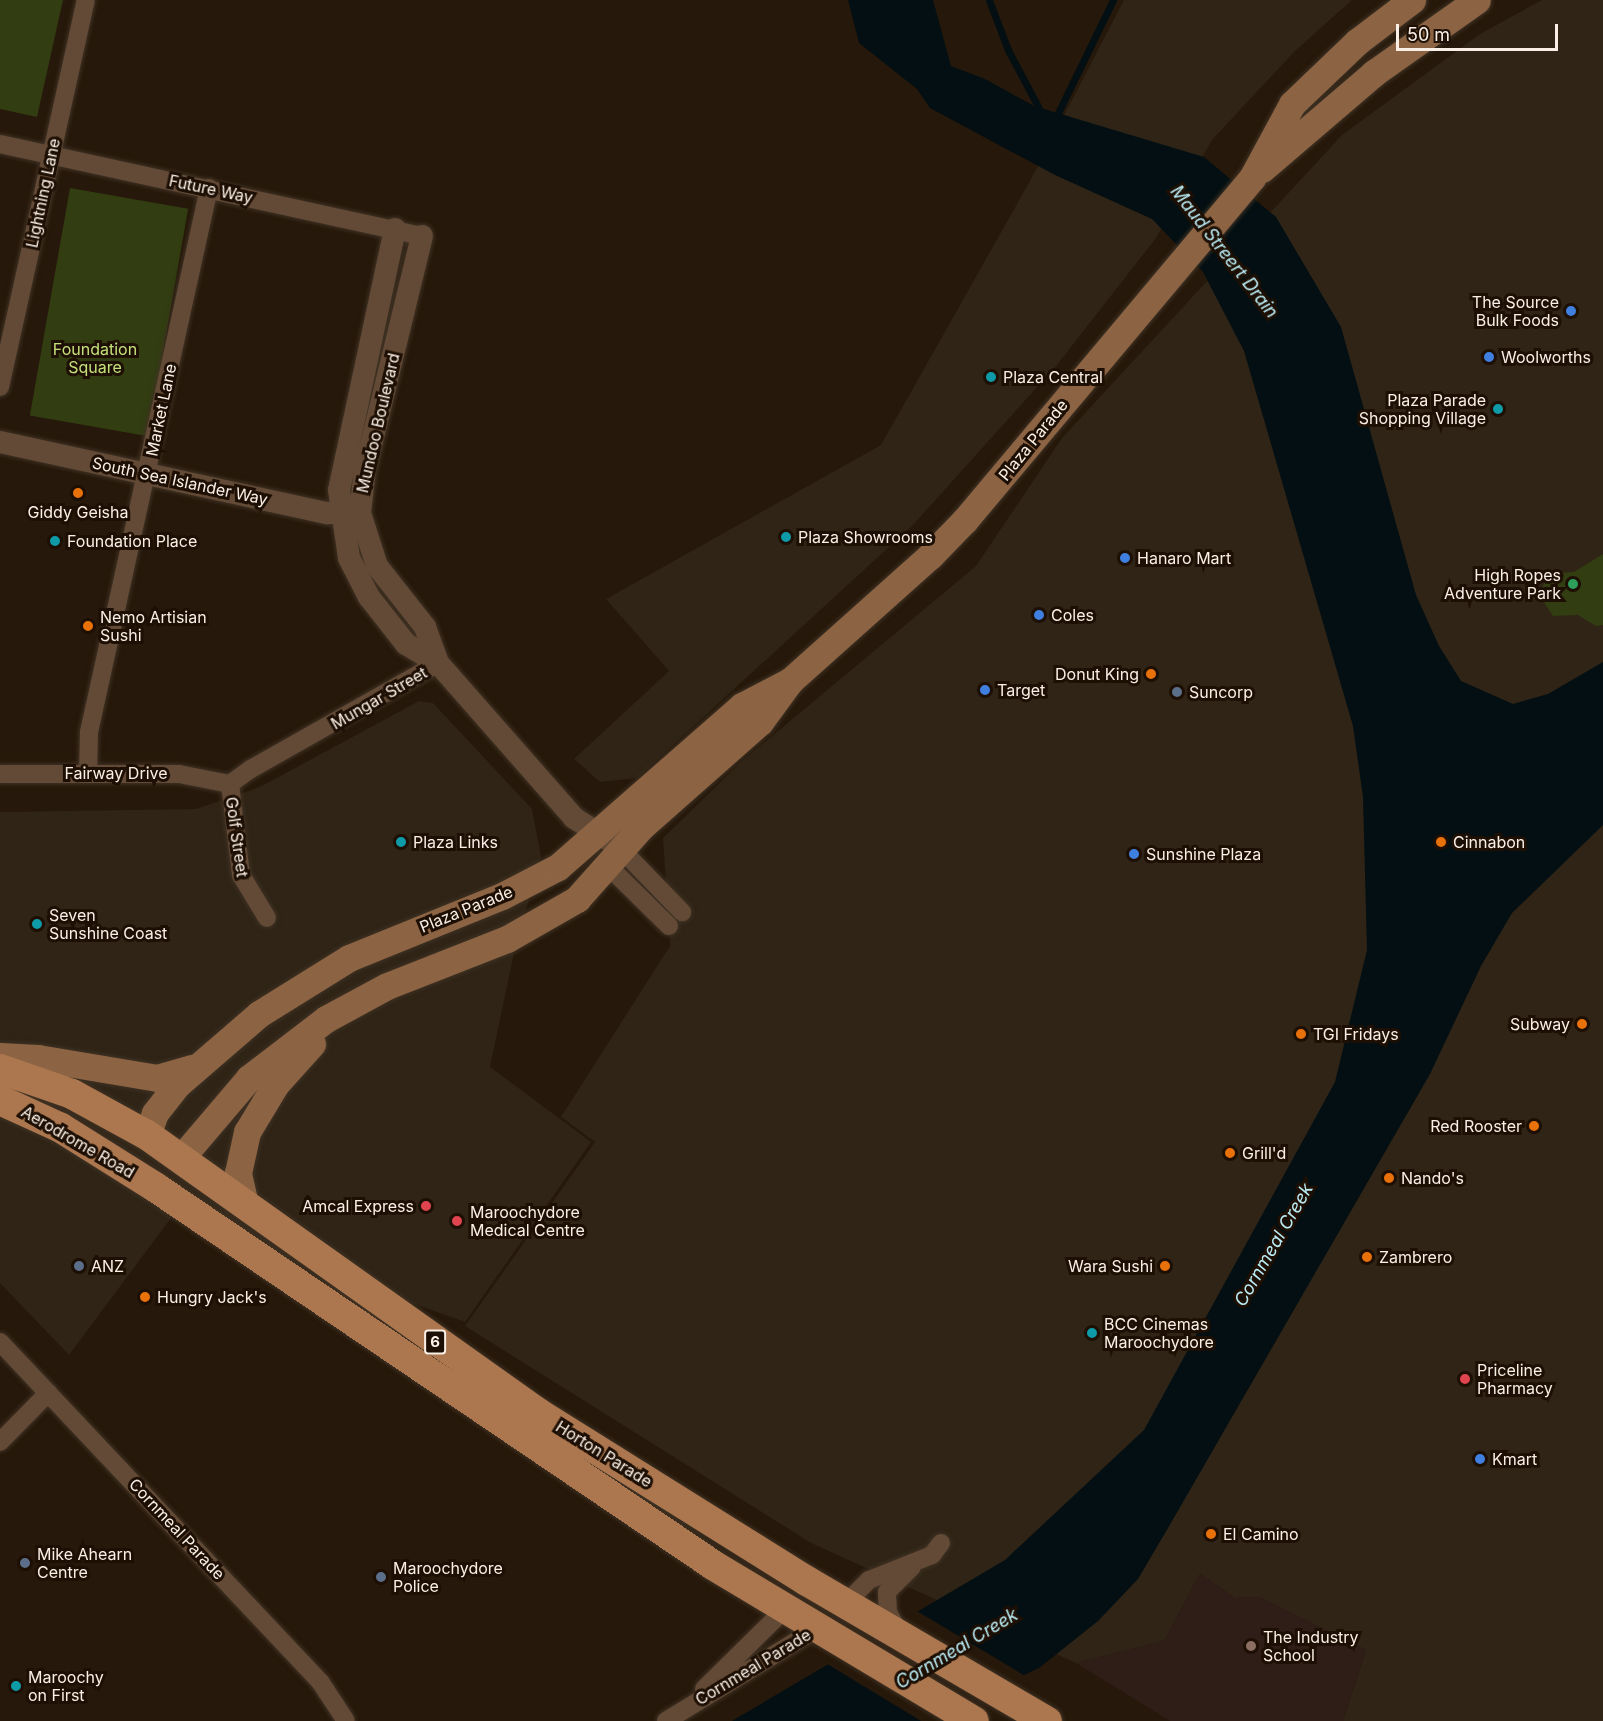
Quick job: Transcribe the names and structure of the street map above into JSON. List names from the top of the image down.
{
  "streets": {
    "main road": [
      "Plaza Parade",
      "Aerodrome Road",
      "6",
      "Horton Parade"
    ],
    "street": [
      "Future Way",
      "Lightning Lane",
      "Market Lane",
      "Mundoo Boulevard",
      "South Sea Islander Way",
      "Mungar Street",
      "Fairway Drive",
      "Golf Street",
      "Cornmeal Parade"
    ]
  },
  "crossings": [
    ["Future Way", "Lightning Lane"],
    ["Future Way", "Market Lane"],
    ["Future Way", "Mundoo Boulevard"],
    ["Market Lane", "South Sea Islander Way"],
    ["Market Lane", "Fairway Drive"],
    ["Mundoo Boulevard", "South Sea Islander Way"],
    ["Mundoo Boulevard", "Mungar Street"],
    ["Plaza Parade", "Mungar Street"],
    ["Plaza Parade", "Aerodrome Road"],
    ["Plaza Parade", "Horton Parade"],
    ["Mungar Street", "Fairway Drive"],
    ["Mungar Street", "Golf Street"],
    ["Fairway Drive", "Golf Street"],
    ["Aerodrome Road", "Horton Parade"],
    ["Horton Parade", "Cornmeal Parade"]
  ],
  "water": ["Maud Streert Drain", "Cornmeal Creek"],
  "parks": ["Foundation Square"],
  "places": [
    "The Source Bulk Foods",
    "Woolworths",
    "Plaza Central",
    "Plaza Parade Shopping Village",
    "Giddy Geisha",
    "Plaza Showrooms",
    "Foundation Place",
    "Hanaro Mart",
    "High Ropes Adventure Park",
    "Coles",
    "Nemo Artisian Sushi",
    "Donut King",
    "Target",
    "Suncorp",
    "Plaza Links",
    "Cinnabon",
    "Sunshine Plaza",
    "Seven Sunshine Coast",
    "Subway",
    "TGI Fridays",
    "Red Rooster",
    "Grill'd",
    "Nando's",
    "Amcal Express",
    "Maroochydore Medical Centre",
    "Zambrero",
    "ANZ",
    "Wara Sushi",
    "Hungry Jack's",
    "BCC Cinemas Maroochydore",
    "Priceline Pharmacy",
    "Kmart",
    "El Camino",
    "Mike Ahearn Centre",
    "Maroochydore Police",
    "The Industry School",
    "Maroochy on First"
  ],
  "scale_bar": "50 m"
}
